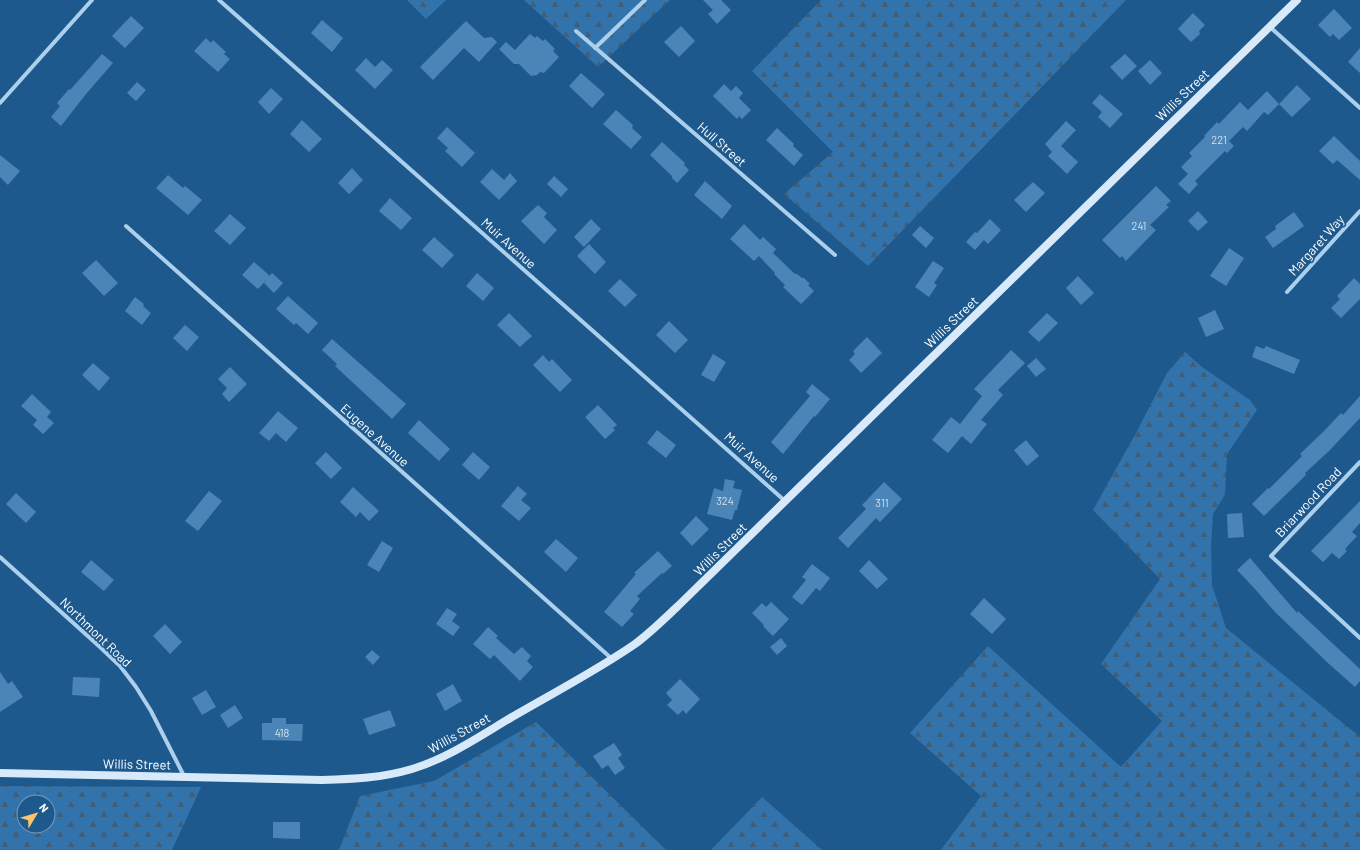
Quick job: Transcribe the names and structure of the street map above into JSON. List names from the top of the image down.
{
  "streets": {
    "main road": ["Willis Street"],
    "street": [
      "Hull Street",
      "Muir Avenue",
      "Margaret Way",
      "Eugene Avenue",
      "Briarwood Road",
      "Northmont Road"
    ]
  },
  "crossings": [
    ["Willis Street", "Muir Avenue"],
    ["Willis Street", "Eugene Avenue"],
    ["Willis Street", "Northmont Road"]
  ],
  "house_numbers": [
    "221",
    "241",
    "324",
    "311",
    "418"
  ],
  "north": "top right"
}
